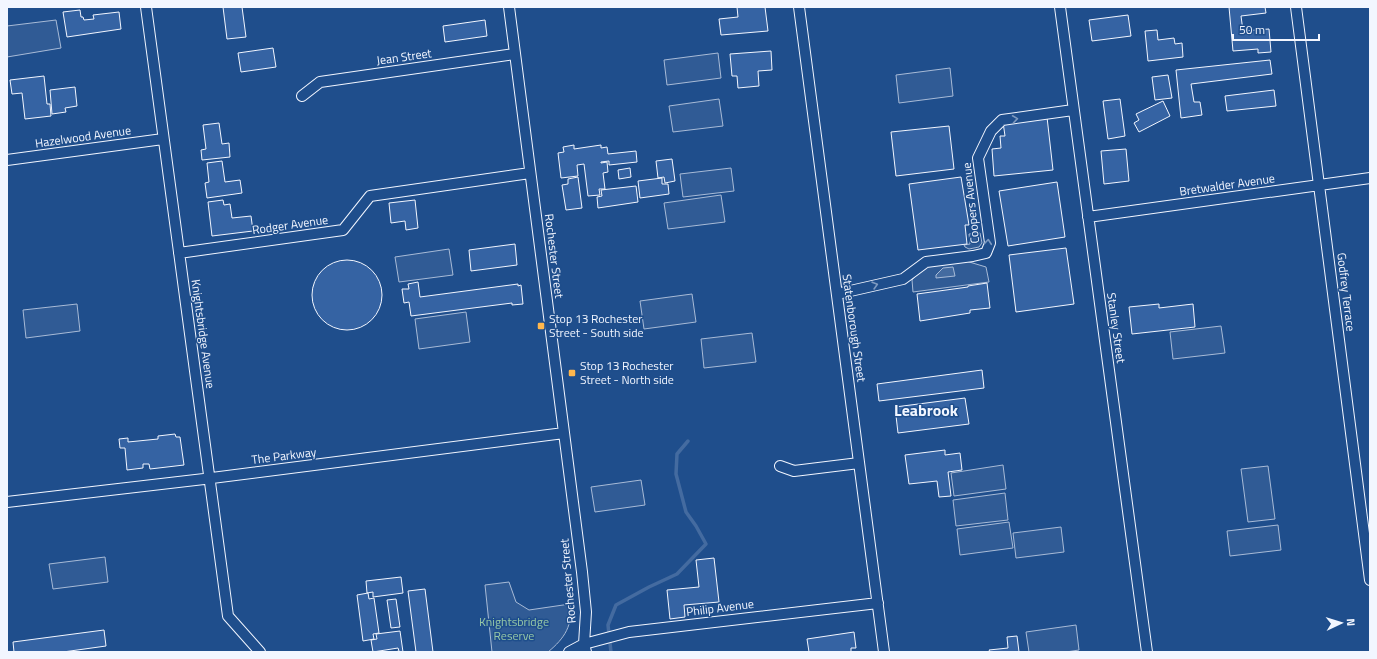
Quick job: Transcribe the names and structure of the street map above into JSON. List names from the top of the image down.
{
  "streets": {
    "street": [
      "Jean Street",
      "Hazelwood Avenue",
      "Bretwalder Avenue",
      "Coopers Avenue",
      "Rodger Avenue",
      "Rochester Street",
      "Godfrey Terrace",
      "Statenborough Street",
      "Stanley Street",
      "Knightsbridge Avenue",
      "The Parkway",
      "Philip Avenue"
    ]
  },
  "crossings": [
    ["Jean Street", "Rochester Street"],
    ["Hazelwood Avenue", "Knightsbridge Avenue"],
    ["Bretwalder Avenue", "Godfrey Terrace"],
    ["Bretwalder Avenue", "Stanley Street"],
    ["Coopers Avenue", "Statenborough Street"],
    ["Coopers Avenue", "Stanley Street"],
    ["Rodger Avenue", "Rochester Street"],
    ["Rodger Avenue", "Knightsbridge Avenue"],
    ["Rochester Street", "The Parkway"],
    ["Rochester Street", "Philip Avenue"],
    ["Statenborough Street", "Philip Avenue"],
    ["Knightsbridge Avenue", "The Parkway"]
  ],
  "one_way": ["Coopers Avenue"],
  "districts": ["Leabrook"],
  "parks": ["Knightsbridge Reserve"],
  "places": {
    "transit": ["Stop 13 Rochester Street - South side", "Stop 13 Rochester Street - North side"]
  },
  "scale_bar": "50 m",
  "north": "right"
}
